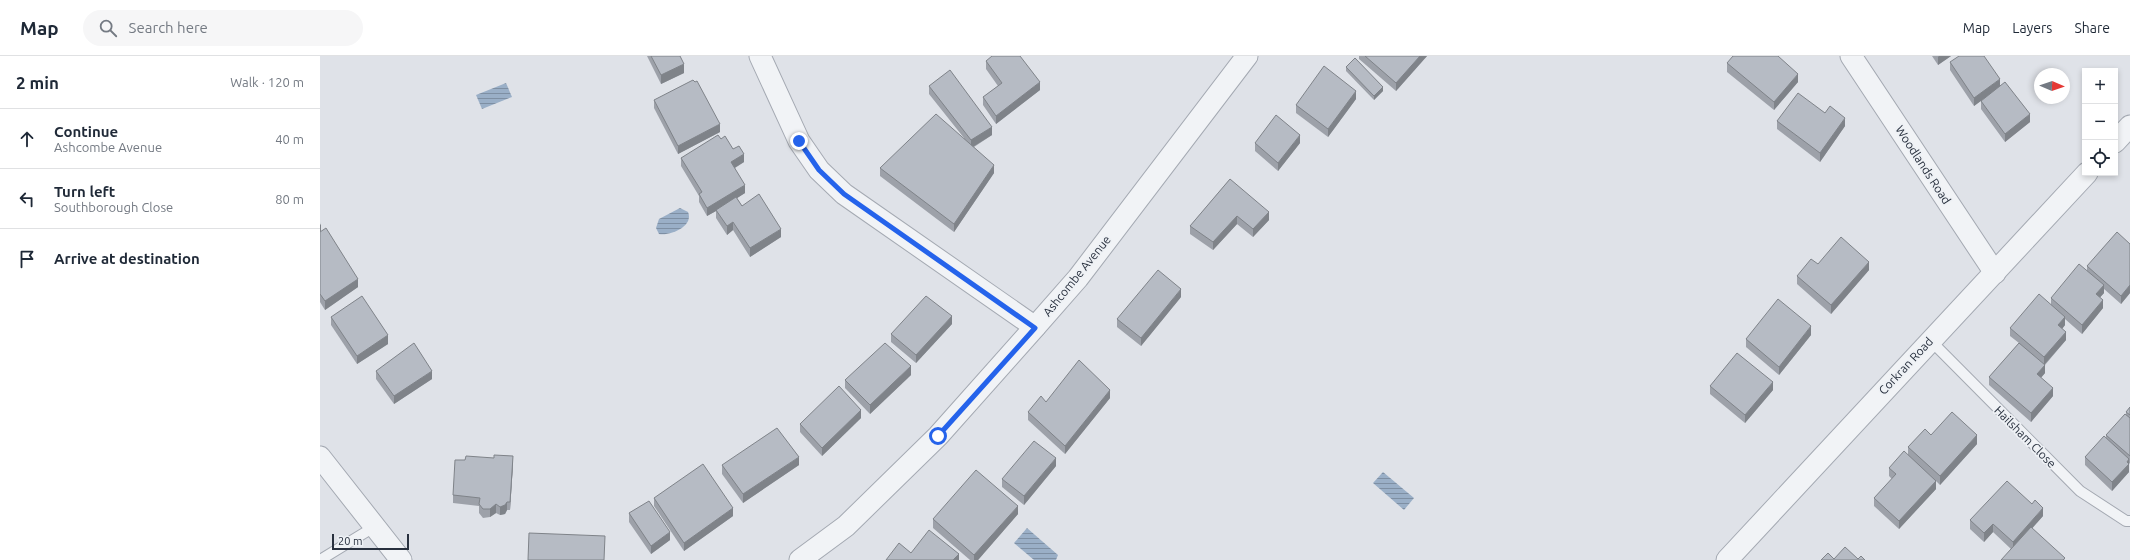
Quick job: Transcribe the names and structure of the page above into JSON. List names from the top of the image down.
{
  "streets": {
    "street": ["Woodlands Road", "Ashcombe Avenue", "Corkran Road"],
    "lane": ["Hailsham Close"]
  },
  "crossings": [
    ["Woodlands Road", "Corkran Road"],
    ["Corkran Road", "Hailsham Close"]
  ],
  "scale_bar": "20 m",
  "north": "right",
  "page": {
    "header": "Map",
    "search": "Search here",
    "nav": ["Map", "Layers", "Share"],
    "heading": ["2 min", "Walk · 120 m"],
    "map_buttons": ["+", "−"],
    "list": [
      ["Continue", "Ashcombe Avenue", "40 m"],
      ["Turn left", "Southborough Close", "80 m"],
      "Arrive at destination"
    ],
    "scale": "20 m"
  }
}
